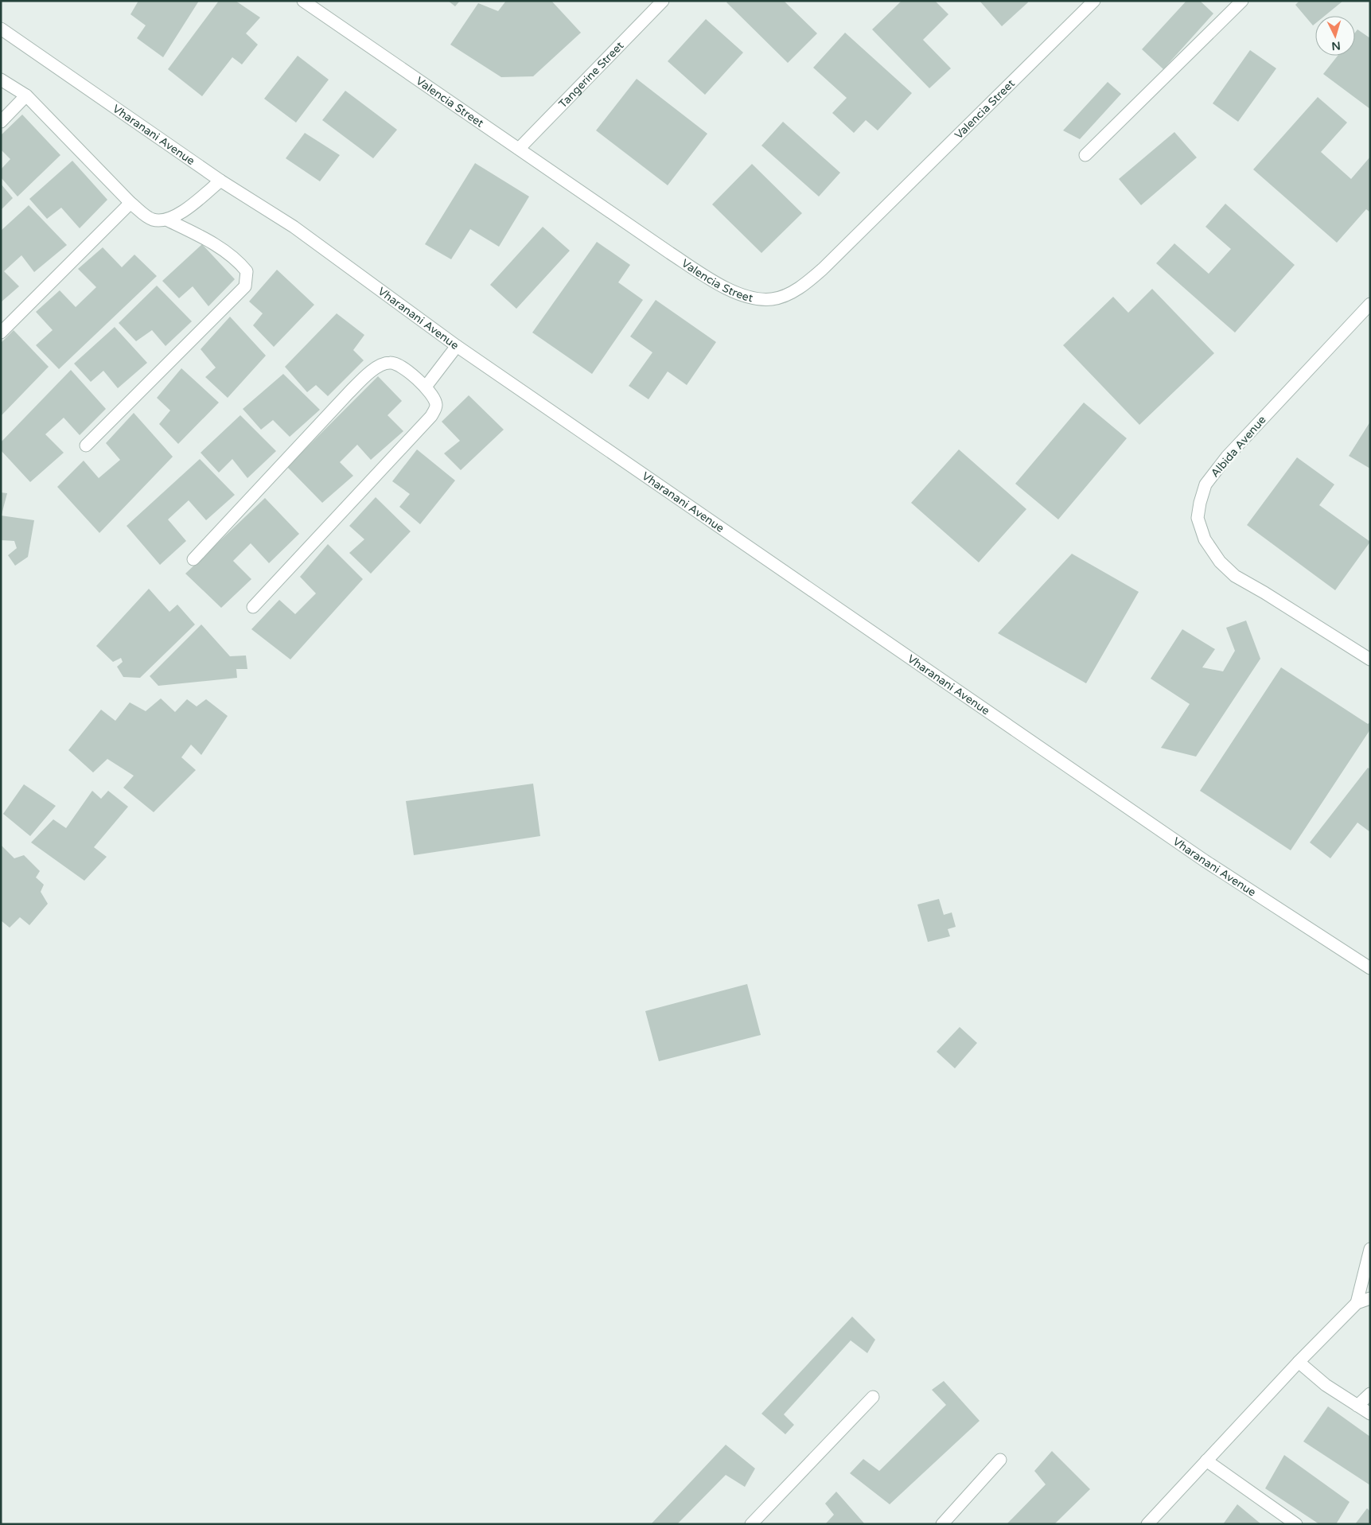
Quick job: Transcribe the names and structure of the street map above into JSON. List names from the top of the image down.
{
  "streets": {
    "street": [
      "Tangerine Street",
      "Valencia Street",
      "Vharanani Avenue",
      "Albida Avenue"
    ]
  },
  "crossings": [
    ["Tangerine Street", "Valencia Street"]
  ],
  "north": "bottom"
}
